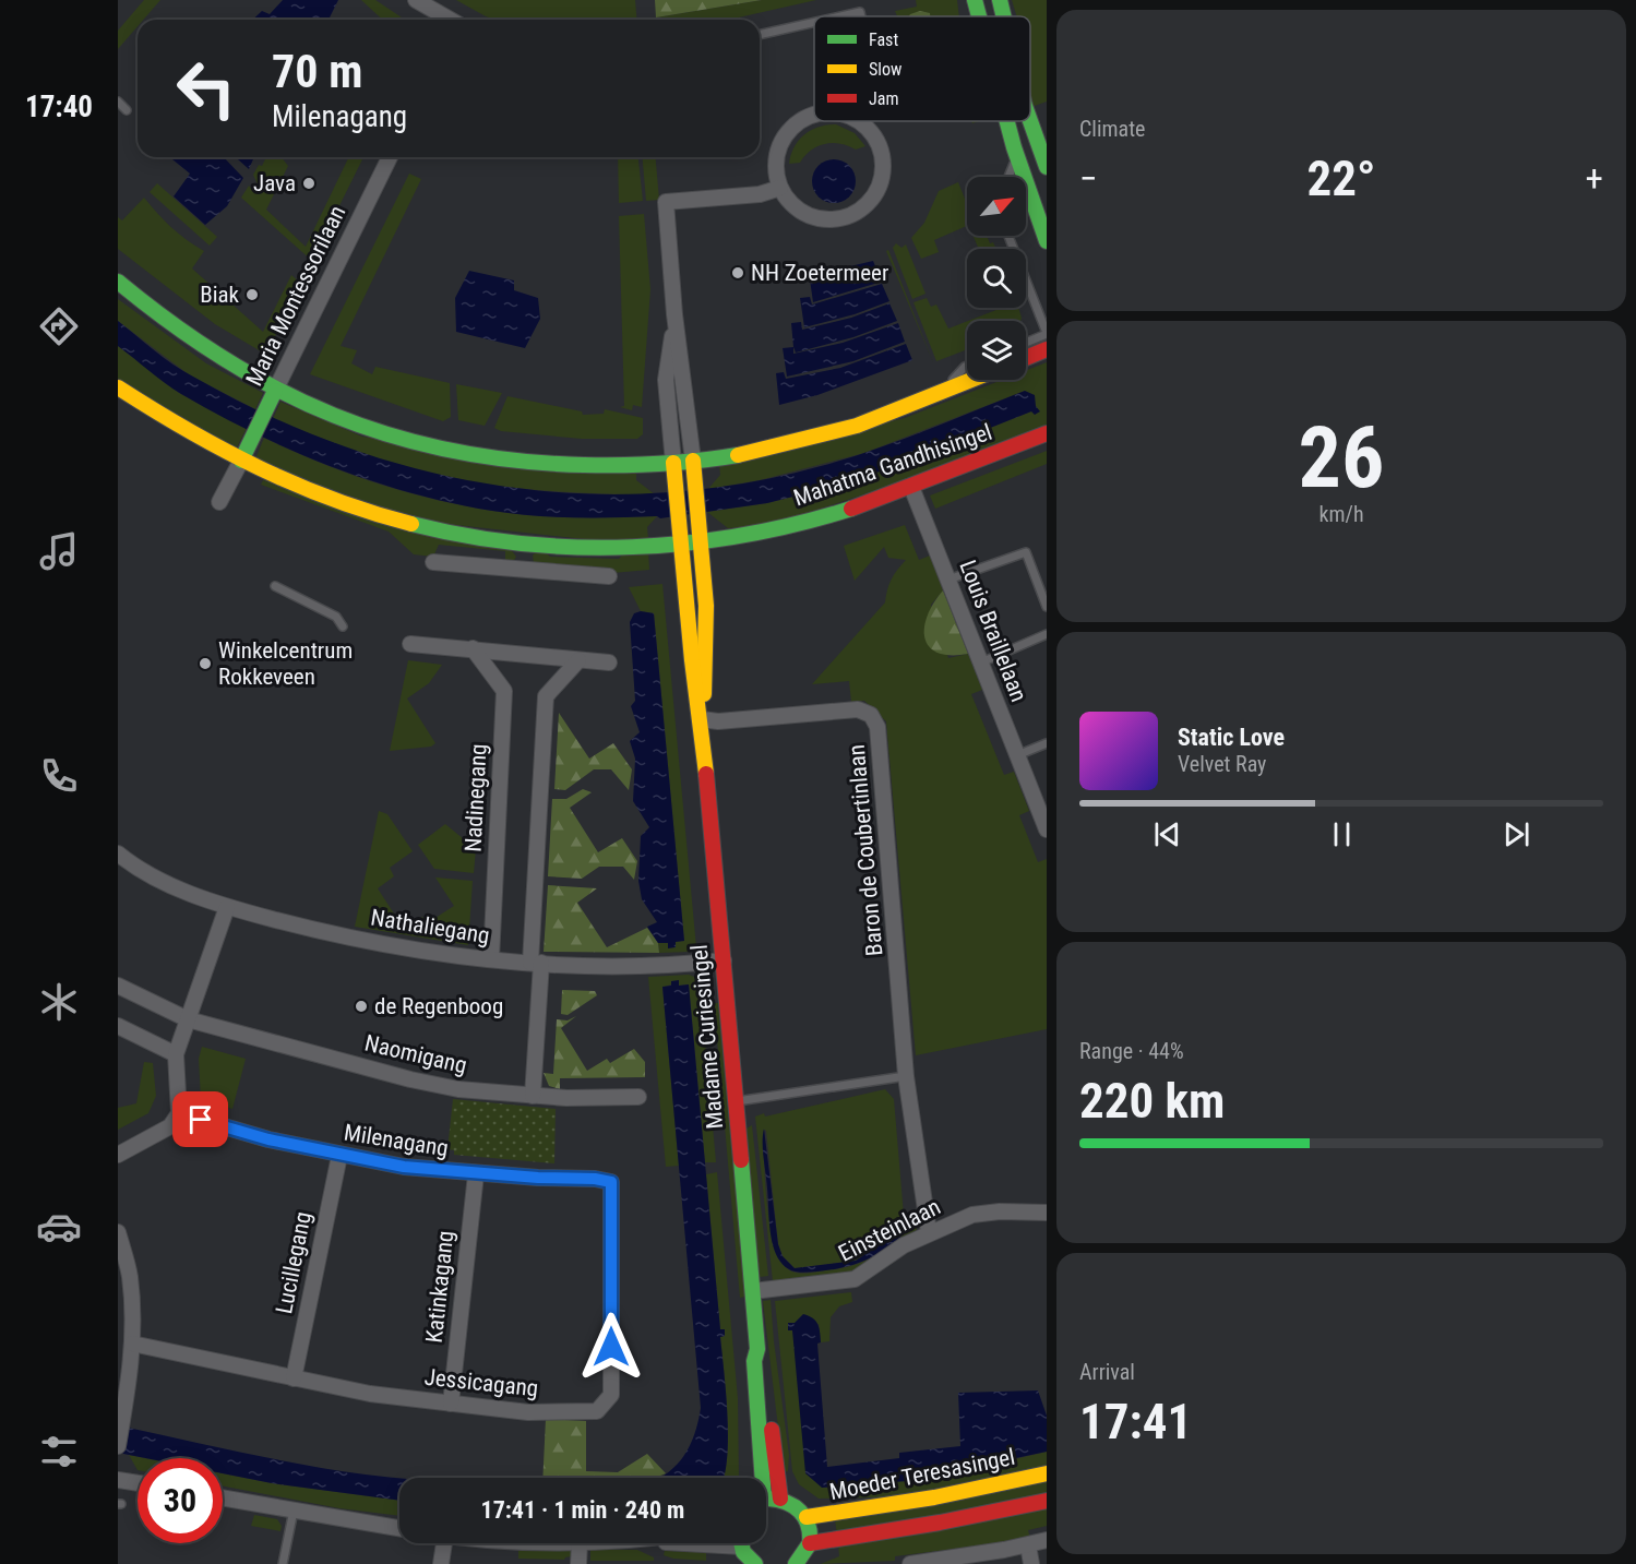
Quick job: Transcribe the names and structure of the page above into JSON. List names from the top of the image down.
{
  "streets": {
    "street": [
      "Maria Montessorilaan",
      "Mahatma Gandhisingel",
      "Louis Braillelaan",
      "Nadinegang",
      "Baron de Coubertinlaan",
      "Nathaliegang",
      "Madame Curiesingel",
      "Naomigang",
      "Milenagang",
      "Einsteinlaan",
      "Lucillegang",
      "Katinkagang",
      "Jessicagang",
      "Moeder Teresasingel"
    ]
  },
  "crossings": [
    ["Maria Montessorilaan", "Mahatma Gandhisingel"],
    ["Mahatma Gandhisingel", "Louis Braillelaan"],
    ["Mahatma Gandhisingel", "Madame Curiesingel"],
    ["Nadinegang", "Nathaliegang"],
    ["Baron de Coubertinlaan", "Madame Curiesingel"],
    ["Baron de Coubertinlaan", "Einsteinlaan"],
    ["Nathaliegang", "Madame Curiesingel"],
    ["Madame Curiesingel", "Einsteinlaan"],
    ["Milenagang", "Lucillegang"],
    ["Milenagang", "Katinkagang"],
    ["Milenagang", "Jessicagang"],
    ["Lucillegang", "Jessicagang"],
    ["Katinkagang", "Jessicagang"]
  ],
  "places": [
    "Java",
    "NH Zoetermeer",
    "Biak",
    "Winkelcentrum Rokkeveen",
    "de Regenboog"
  ],
  "legend": ["Fast", "Slow", "Jam"],
  "north": "top right",
  "page": {
    "tabs": "17:40",
    "tile": [
      "Climate",
      ["26", "km/h"],
      ["Range · 44%", "220 km"],
      ["Arrival", "17:41"]
    ],
    "turn": ["70 m", "Milenagang"],
    "heat": ["−", "22°", "+"],
    "song": ["Static Love", "Velvet Ray"],
    "limit": "30",
    "trip": "17:41 · 1 min · 240 m"
  }
}
